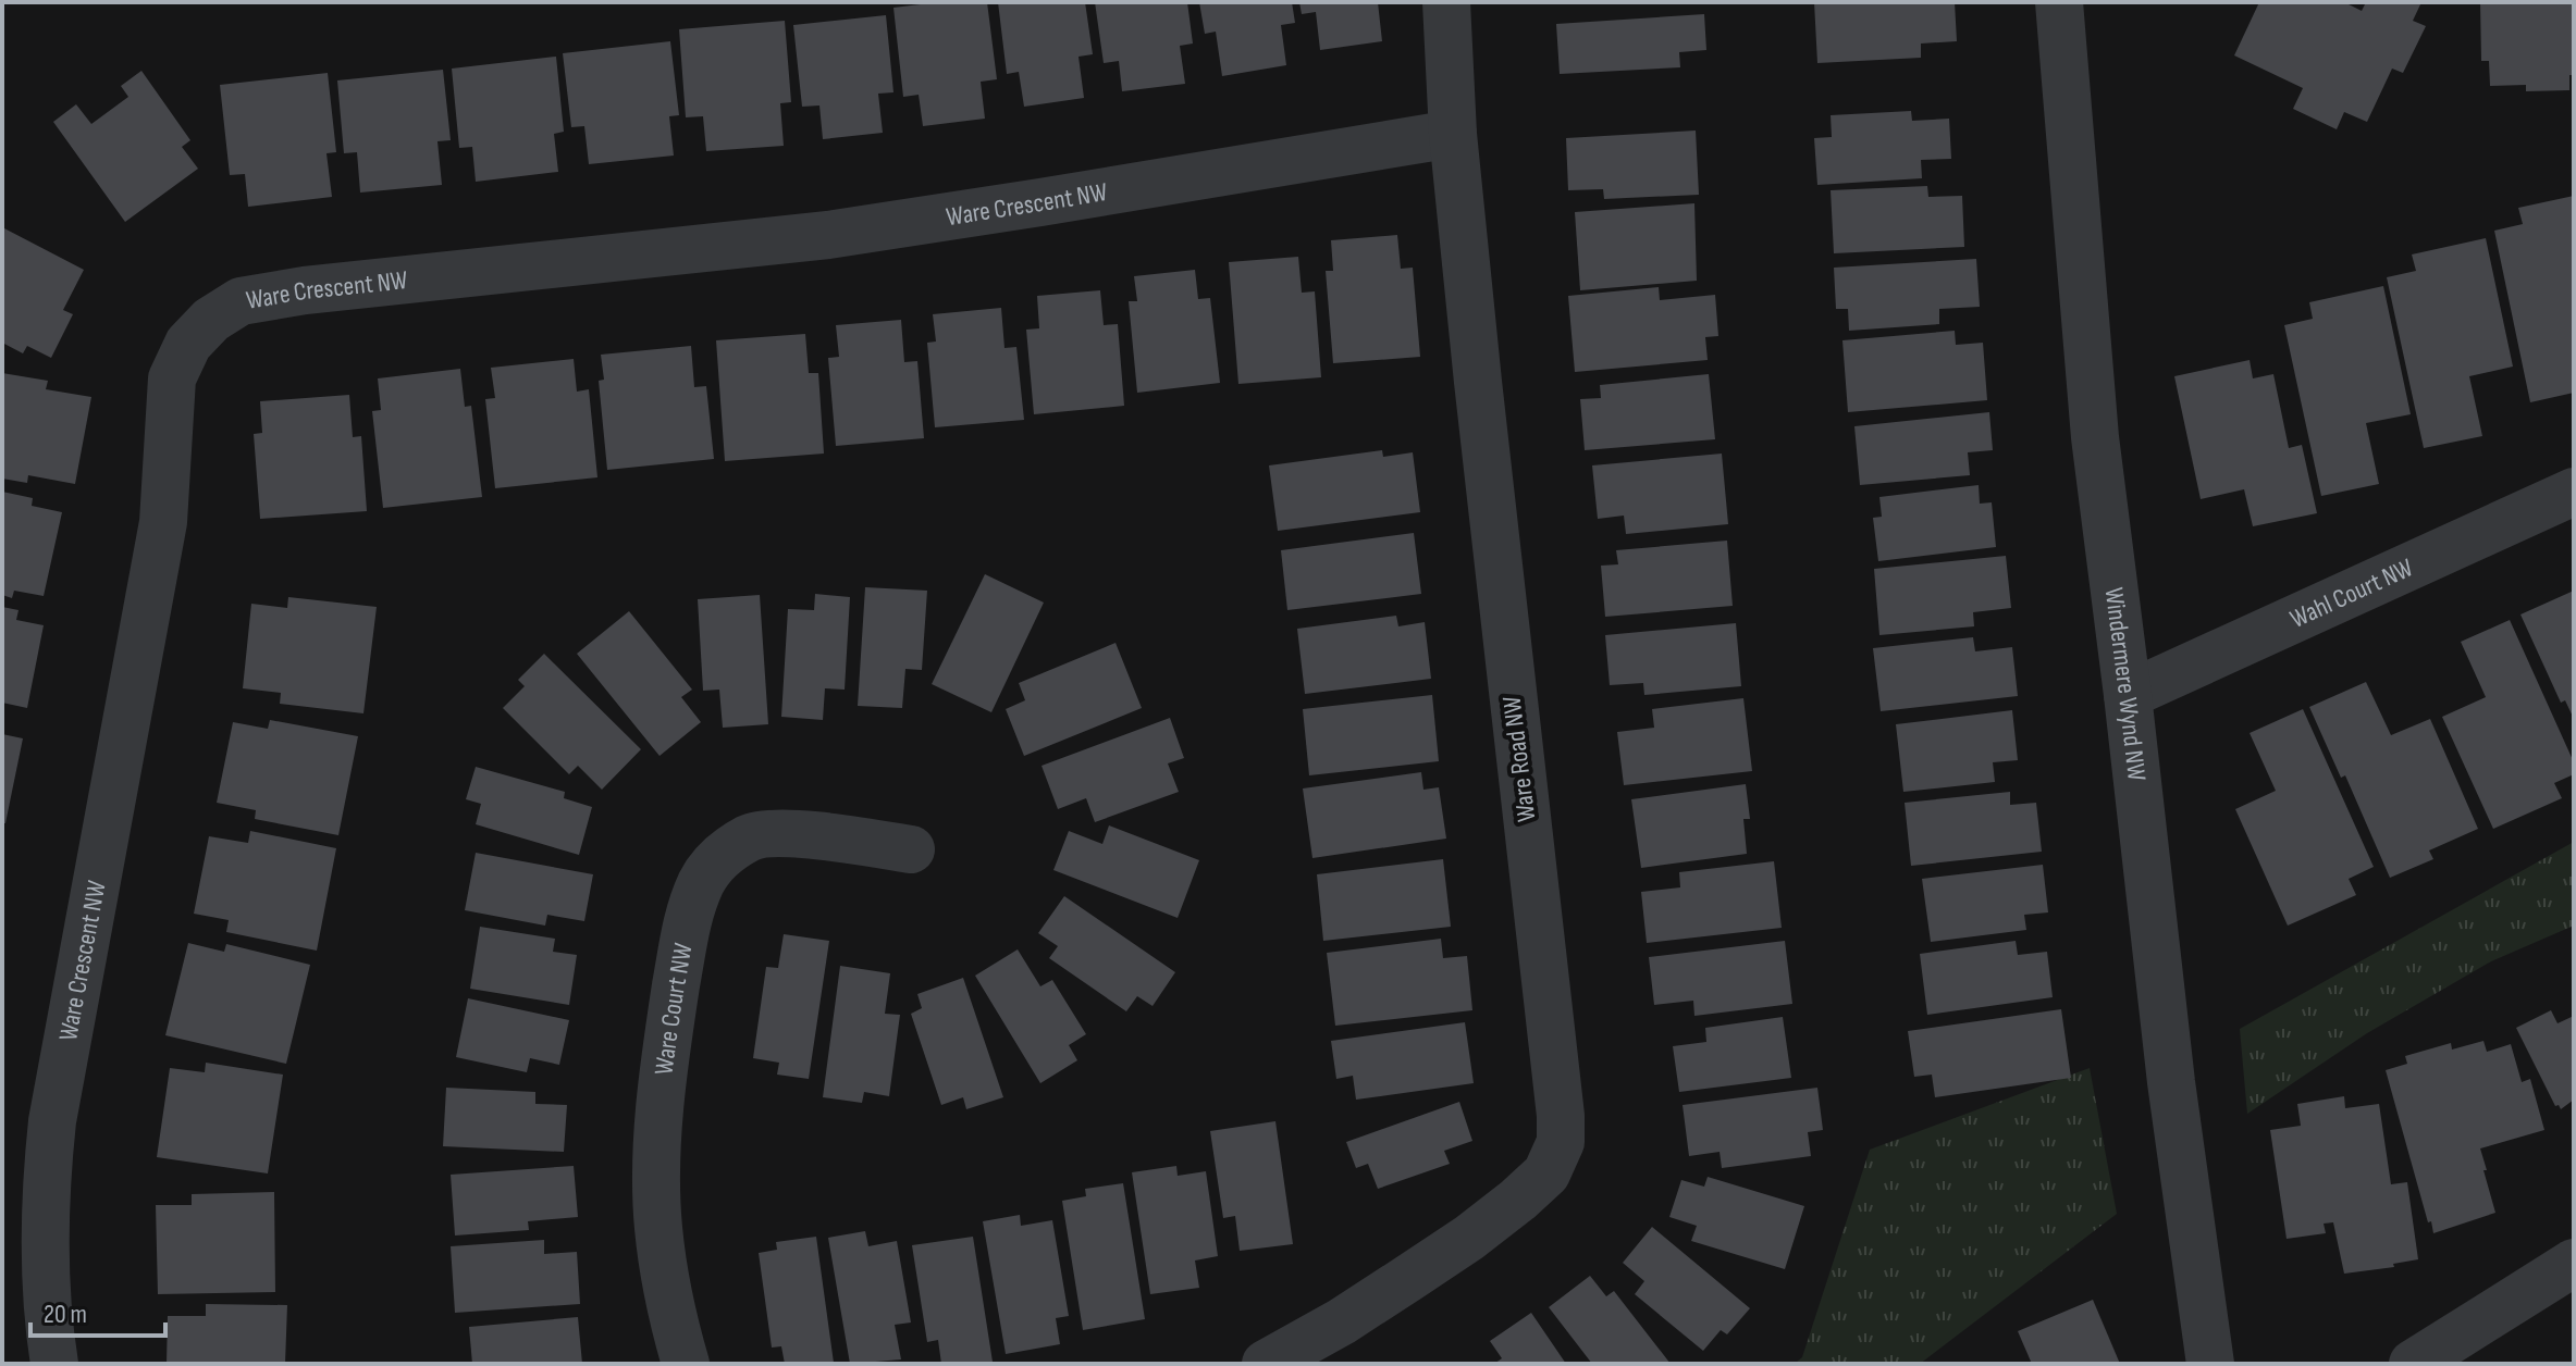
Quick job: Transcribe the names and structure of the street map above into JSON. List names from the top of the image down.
{
  "streets": {
    "street": [
      "Ware Crescent NW",
      "Wahl Court NW",
      "Windermere Wynd NW",
      "Ware Road NW",
      "Ware Court NW"
    ]
  },
  "crossings": [
    ["Ware Crescent NW", "Ware Road NW"],
    ["Wahl Court NW", "Windermere Wynd NW"]
  ],
  "scale_bar": "20 m"
}
